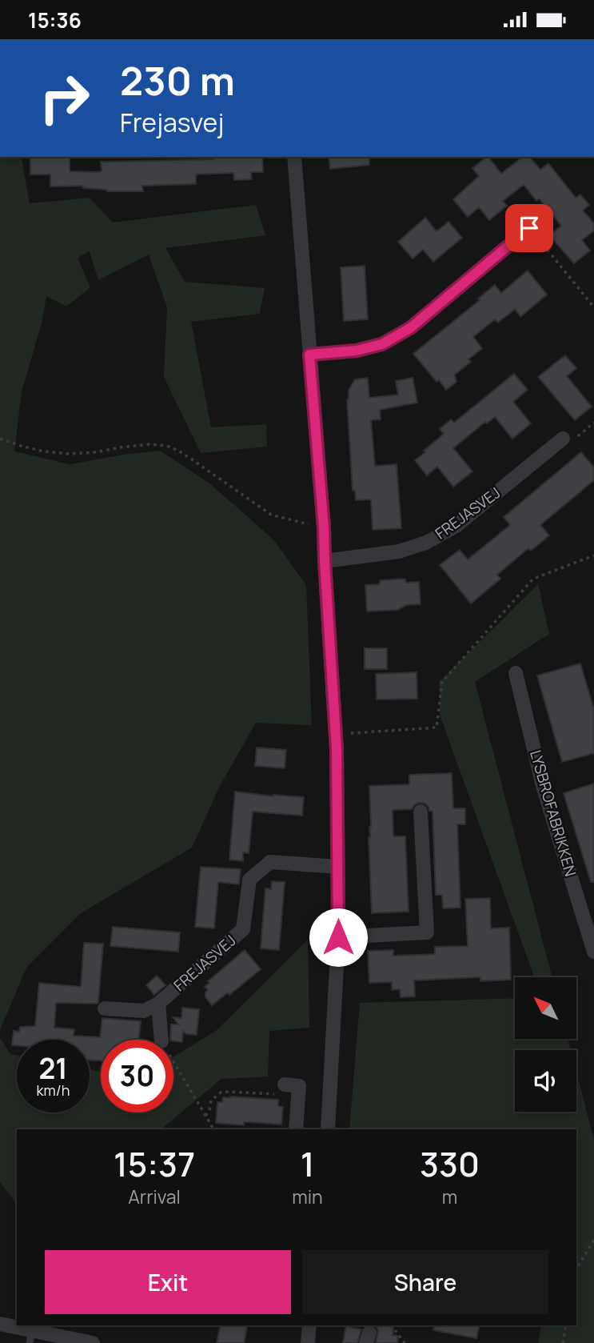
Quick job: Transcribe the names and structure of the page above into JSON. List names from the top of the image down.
{
  "streets": {
    "street": ["FREJASVEJ", "LYSBROFABRIKKEN"]
  },
  "north": "top left",
  "page": {
    "status": "15:36",
    "turn": ["230 m", "Frejasvej"],
    "speed": "21 km/h",
    "limit": "30",
    "eta": [
      "15:37",
      "Arrival",
      "1",
      "min",
      "330",
      "m"
    ],
    "buttons": ["Exit", "Share"]
  }
}
